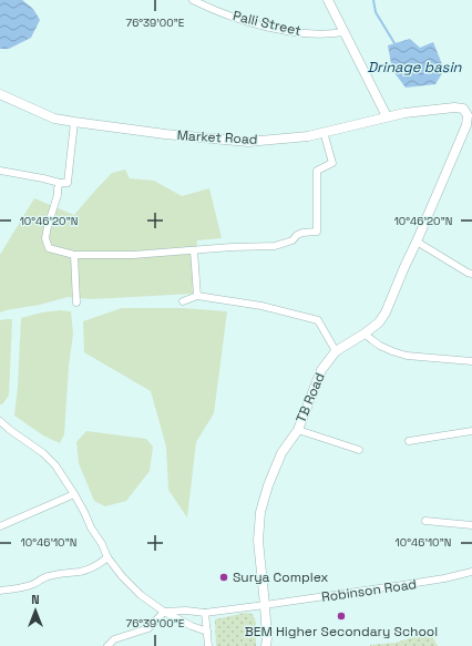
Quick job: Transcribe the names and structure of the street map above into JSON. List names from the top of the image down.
{
  "streets": {
    "main road": ["Market Road", "TB Road"],
    "street": ["Palli Street", "Robinson Road"]
  },
  "crossings": [
    ["Market Road", "TB Road"],
    ["TB Road", "Robinson Road"]
  ],
  "water": ["Drinage basin"],
  "places": ["Surya Complex", "BEM Higher Secondary School"],
  "north": "top",
  "coordinates": ["76°39'00\"E", "10°46'20\"N", "10°46'10\"N"]
}
